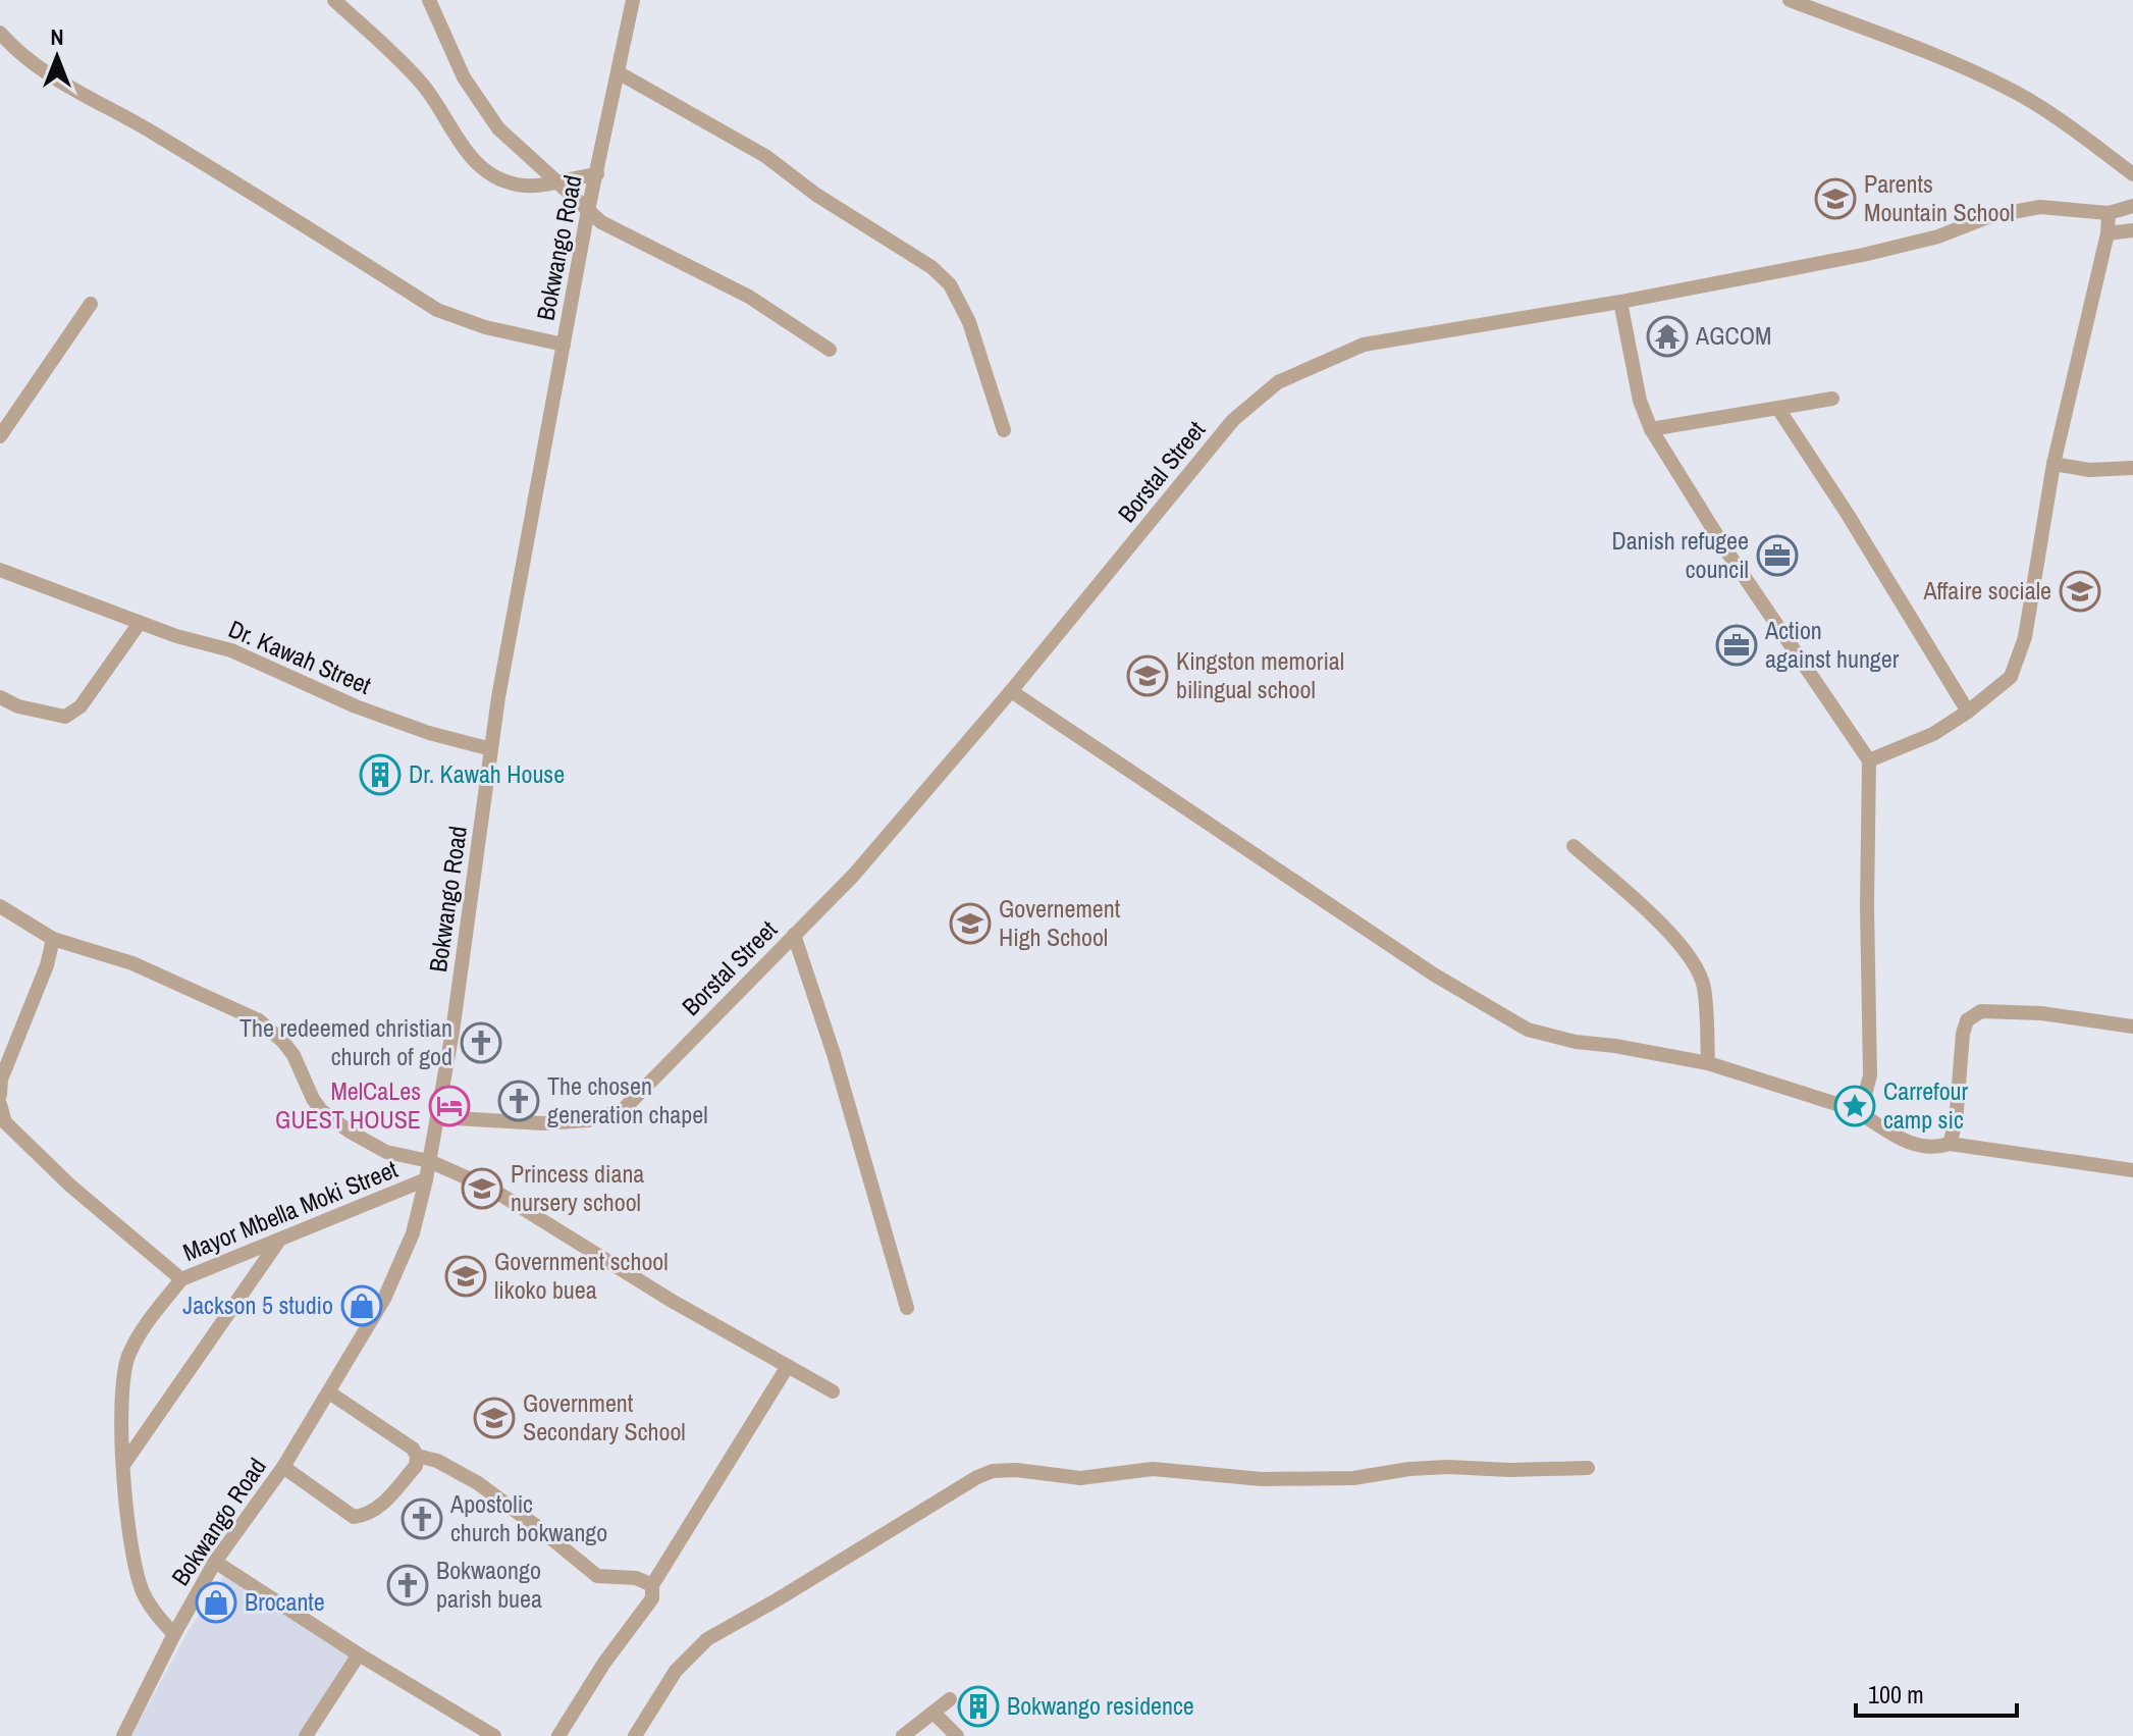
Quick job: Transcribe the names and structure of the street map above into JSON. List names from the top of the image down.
{
  "streets": {
    "street": [
      "Bokwango Road",
      "Borstal Street",
      "Dr. Kawah Street",
      "Mayor Mbella Moki Street"
    ]
  },
  "crossings": [
    ["Bokwango Road", "Borstal Street"],
    ["Bokwango Road", "Dr. Kawah Street"],
    ["Bokwango Road", "Mayor Mbella Moki Street"]
  ],
  "places": {
    "school or university": [
      "Parents Mountain School",
      "Affaire sociale",
      "Kingston memorial bilingual school",
      "Governement High School",
      "Princess diana nursery school",
      "Government school likoko buea",
      "Government Secondary School"
    ],
    "temple": ["AGCOM"],
    "office": ["Danish refugee council", "Action against hunger"],
    "building": ["Dr. Kawah House", "Bokwango residence"],
    "church": [
      "The redeemed christian church of god",
      "The chosen generation chapel",
      "Apostolic church bokwango",
      "Bokwaongo parish buea"
    ],
    "hotel": ["MelCaLes GUEST HOUSE"],
    "place": ["Carrefour camp sic"],
    "shop": ["Jackson 5 studio", "Brocante"]
  },
  "scale_bar": "100 m",
  "north": "top"
}
